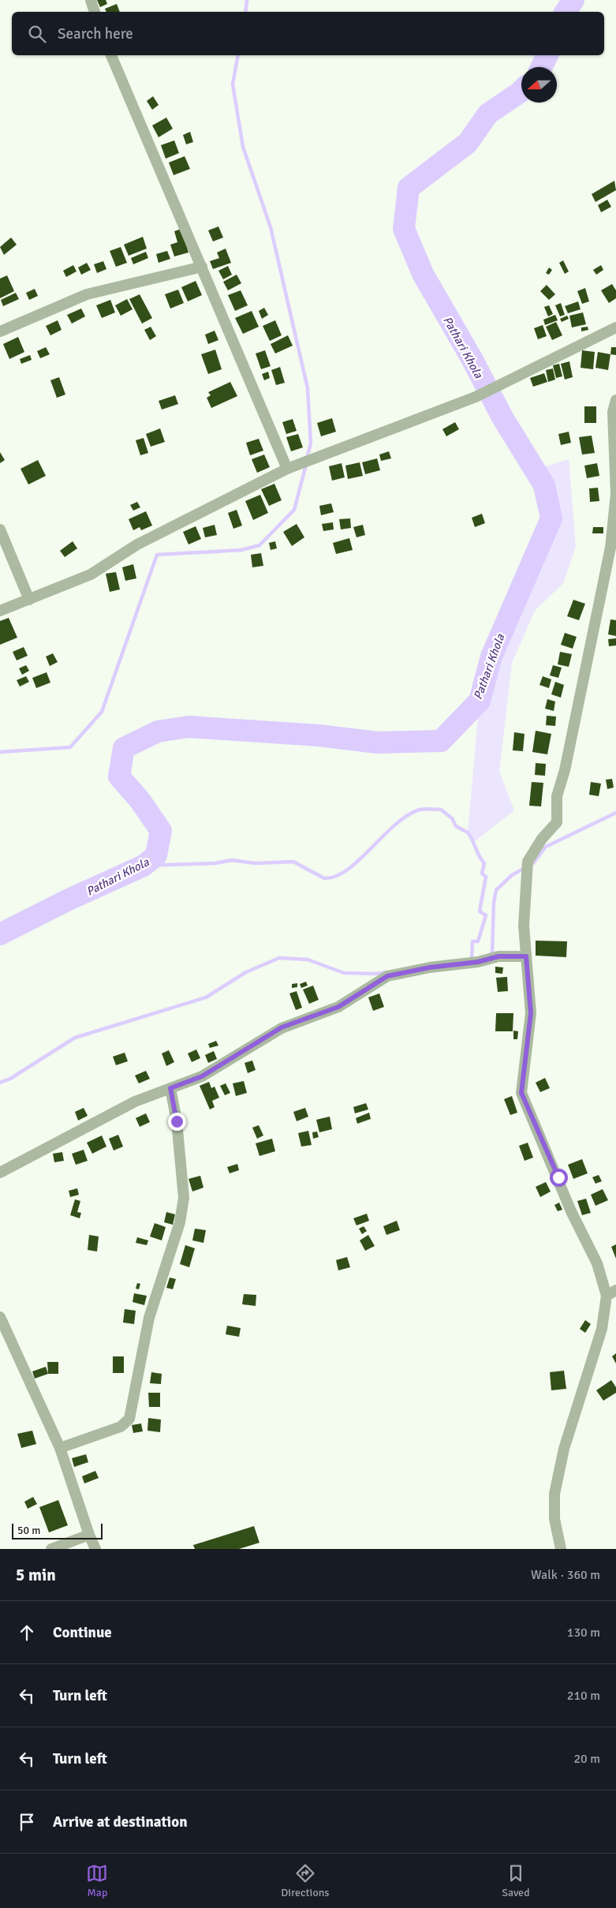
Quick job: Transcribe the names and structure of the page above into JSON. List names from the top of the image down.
{
  "water": ["Pathari Khola"],
  "scale_bar": "50 m",
  "north": "left",
  "page": {
    "search": "Search here",
    "scale": "50 m",
    "heading": ["5 min", "Walk · 360 m"],
    "list": [
      ["Continue", "130 m"],
      ["Turn left", "210 m"],
      ["Turn left", "20 m"],
      "Arrive at destination"
    ],
    "nav": ["Map", "Directions", "Saved"]
  }
}
